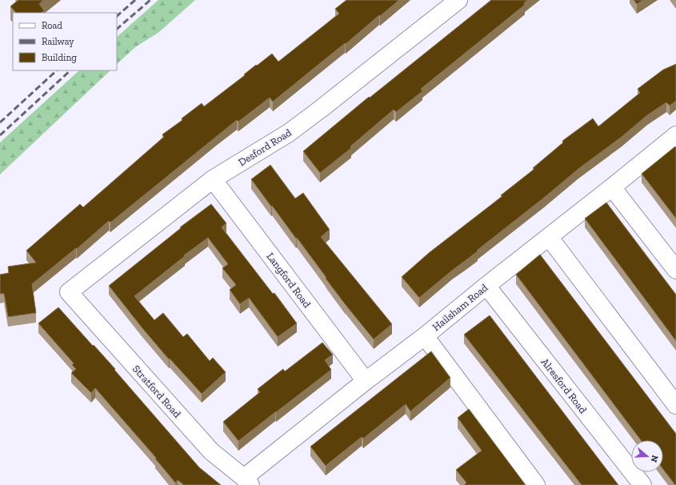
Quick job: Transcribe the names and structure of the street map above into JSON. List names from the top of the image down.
{
  "streets": {
    "street": [
      "Desford Road",
      "Langford Road",
      "Hailsham Road",
      "Alresford Road",
      "Stratford Road"
    ]
  },
  "crossings": [
    ["Desford Road", "Langford Road"],
    ["Desford Road", "Stratford Road"],
    ["Langford Road", "Hailsham Road"],
    ["Hailsham Road", "Alresford Road"],
    ["Hailsham Road", "Stratford Road"]
  ],
  "legend": ["Road", "Railway", "Building"],
  "north": "right"
}
